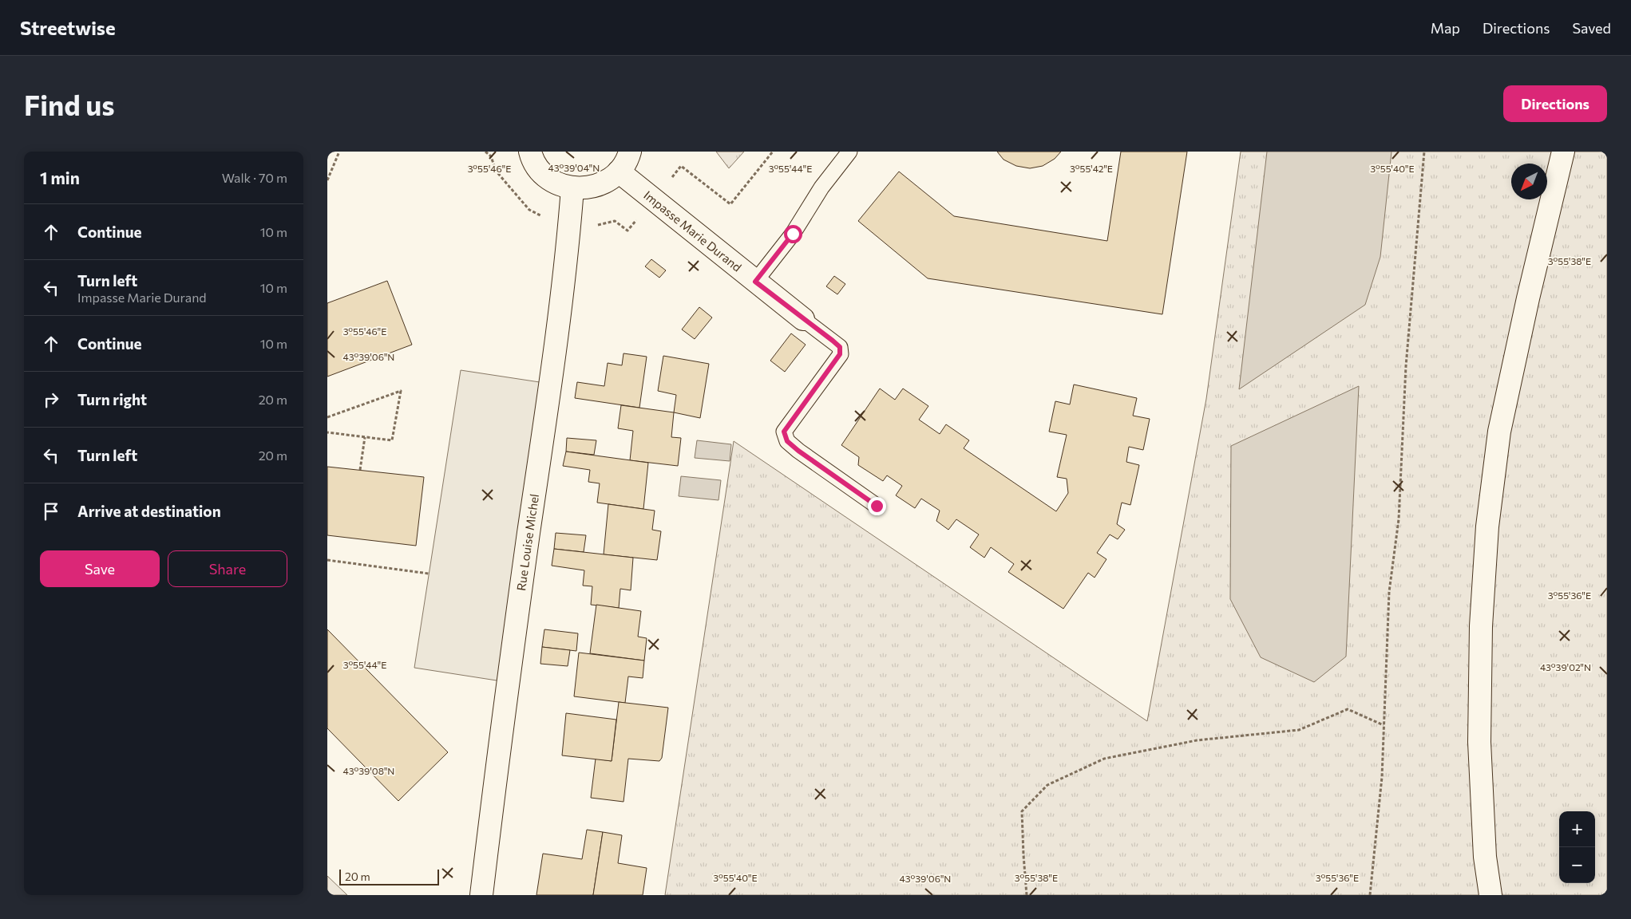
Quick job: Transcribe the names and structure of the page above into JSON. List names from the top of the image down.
{
  "streets": {
    "street": ["Impasse Marie Durand", "Rue Louise Michel"]
  },
  "scale_bar": "20 m",
  "north": "bottom left",
  "page": {
    "header": "Streetwise",
    "nav": ["Map", "Directions", "Saved"],
    "buttons": [
      "Directions",
      ["Save", "Share"]
    ],
    "title": "Find us",
    "heading": ["1 min", "Walk · 70 m"],
    "list": [
      ["Continue", "10 m"],
      ["Turn left", "Impasse Marie Durand", "10 m"],
      ["Continue", "10 m"],
      ["Turn right", "20 m"],
      ["Turn left", "20 m"],
      "Arrive at destination"
    ],
    "map_buttons": ["+", "−"],
    "scale": "20 m"
  },
  "coordinates": [
    "43°39'04\"N",
    "3°55'46\"E",
    "3°55'44\"E",
    "3°55'42\"E",
    "3°55'40\"E",
    "3°55'38\"E",
    "43°39'06\"N",
    "3°55'36\"E",
    "43°39'02\"N",
    "43°39'08\"N"
  ]
}
